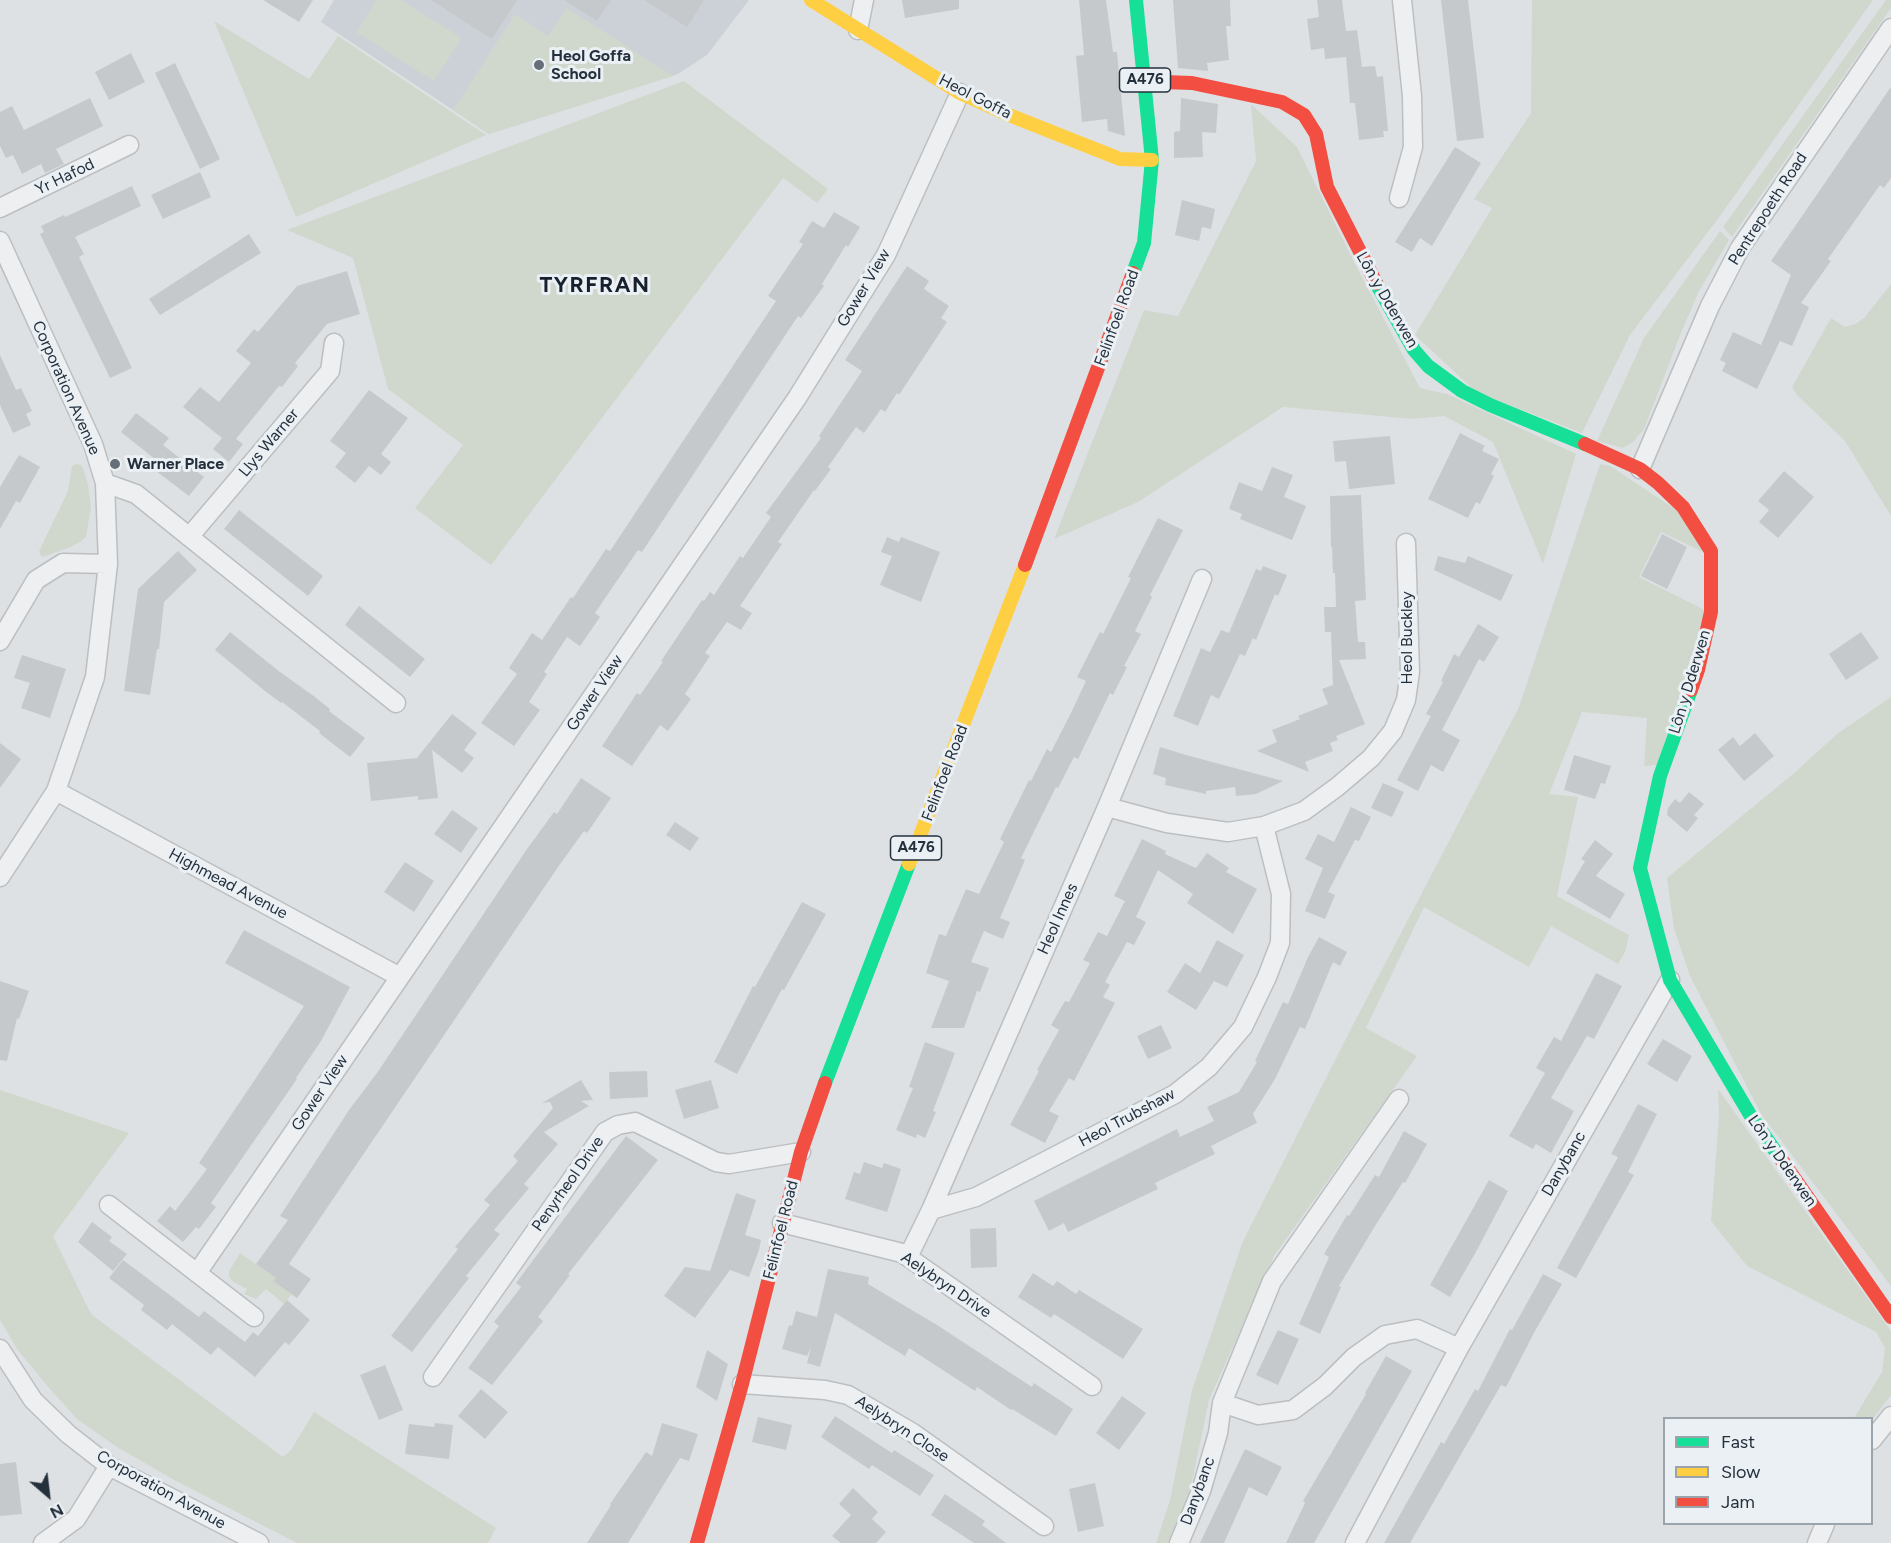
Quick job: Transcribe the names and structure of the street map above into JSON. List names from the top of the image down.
{
  "streets": {
    "street": [
      "A476",
      "Heol Goffa",
      "Yr Hafod",
      "Pentrepoeth Road",
      "Gower View",
      "Lôn y Dderwen",
      "Felinfoel Road",
      "Corporation Avenue",
      "Llys Warner",
      "Heol Buckley",
      "Highmead Avenue",
      "Heol Innes",
      "Heol Trubshaw",
      "Danybanc",
      "Penyrheol Drive",
      "Aelybryn Drive",
      "Aelybryn Close"
    ]
  },
  "crossings": [
    ["Heol Goffa", "Gower View"],
    ["Heol Goffa", "Felinfoel Road"],
    ["Pentrepoeth Road", "Lôn y Dderwen"],
    ["Gower View", "Highmead Avenue"],
    ["Lôn y Dderwen", "Felinfoel Road"],
    ["Lôn y Dderwen", "Danybanc"],
    ["Felinfoel Road", "Penyrheol Drive"],
    ["Felinfoel Road", "Aelybryn Drive"],
    ["Felinfoel Road", "Aelybryn Close"],
    ["Corporation Avenue", "Highmead Avenue"],
    ["Heol Buckley", "Heol Innes"],
    ["Heol Buckley", "Heol Trubshaw"],
    ["Heol Innes", "Heol Trubshaw"],
    ["Heol Innes", "Aelybryn Drive"]
  ],
  "districts": ["TYRFRAN"],
  "places": ["Heol Goffa School", "Warner Place"],
  "legend": ["Fast", "Slow", "Jam"],
  "north": "bottom right"
}
